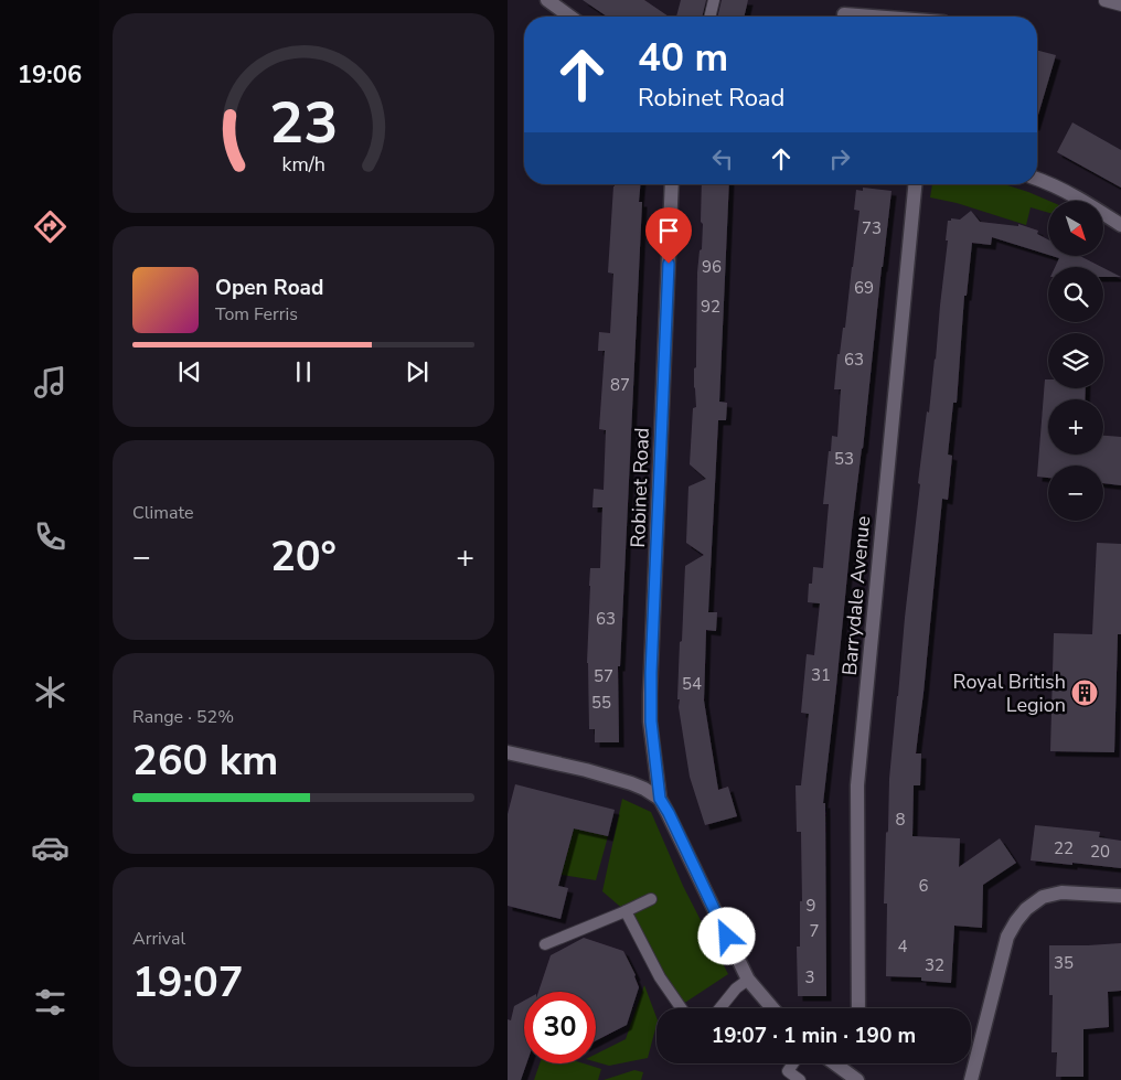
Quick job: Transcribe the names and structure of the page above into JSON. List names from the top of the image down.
{
  "streets": {
    "street": ["Robinet Road", "Barrydale Avenue"]
  },
  "places": {
    "building": ["Royal British Legion"]
  },
  "house_numbers": [
    "73",
    "96",
    "69",
    "92",
    "63",
    "87",
    "53",
    "63",
    "31",
    "57",
    "54",
    "55",
    "8",
    "22",
    "20",
    "6",
    "9",
    "7",
    "4",
    "35",
    "32",
    "3"
  ],
  "north": "bottom right",
  "page": {
    "tabs": "19:06",
    "turn": ["40 m", "Robinet Road"],
    "map_buttons": ["+", "−"],
    "song": ["Open Road", "Tom Ferris"],
    "tile": [
      "Climate",
      ["Range · 52%", "260 km"],
      ["Arrival", "19:07"]
    ],
    "heat": ["−", "20°", "+"],
    "limit": "30",
    "trip": "19:07 · 1 min · 190 m",
    "gauge": ["23", "km/h"]
  }
}
